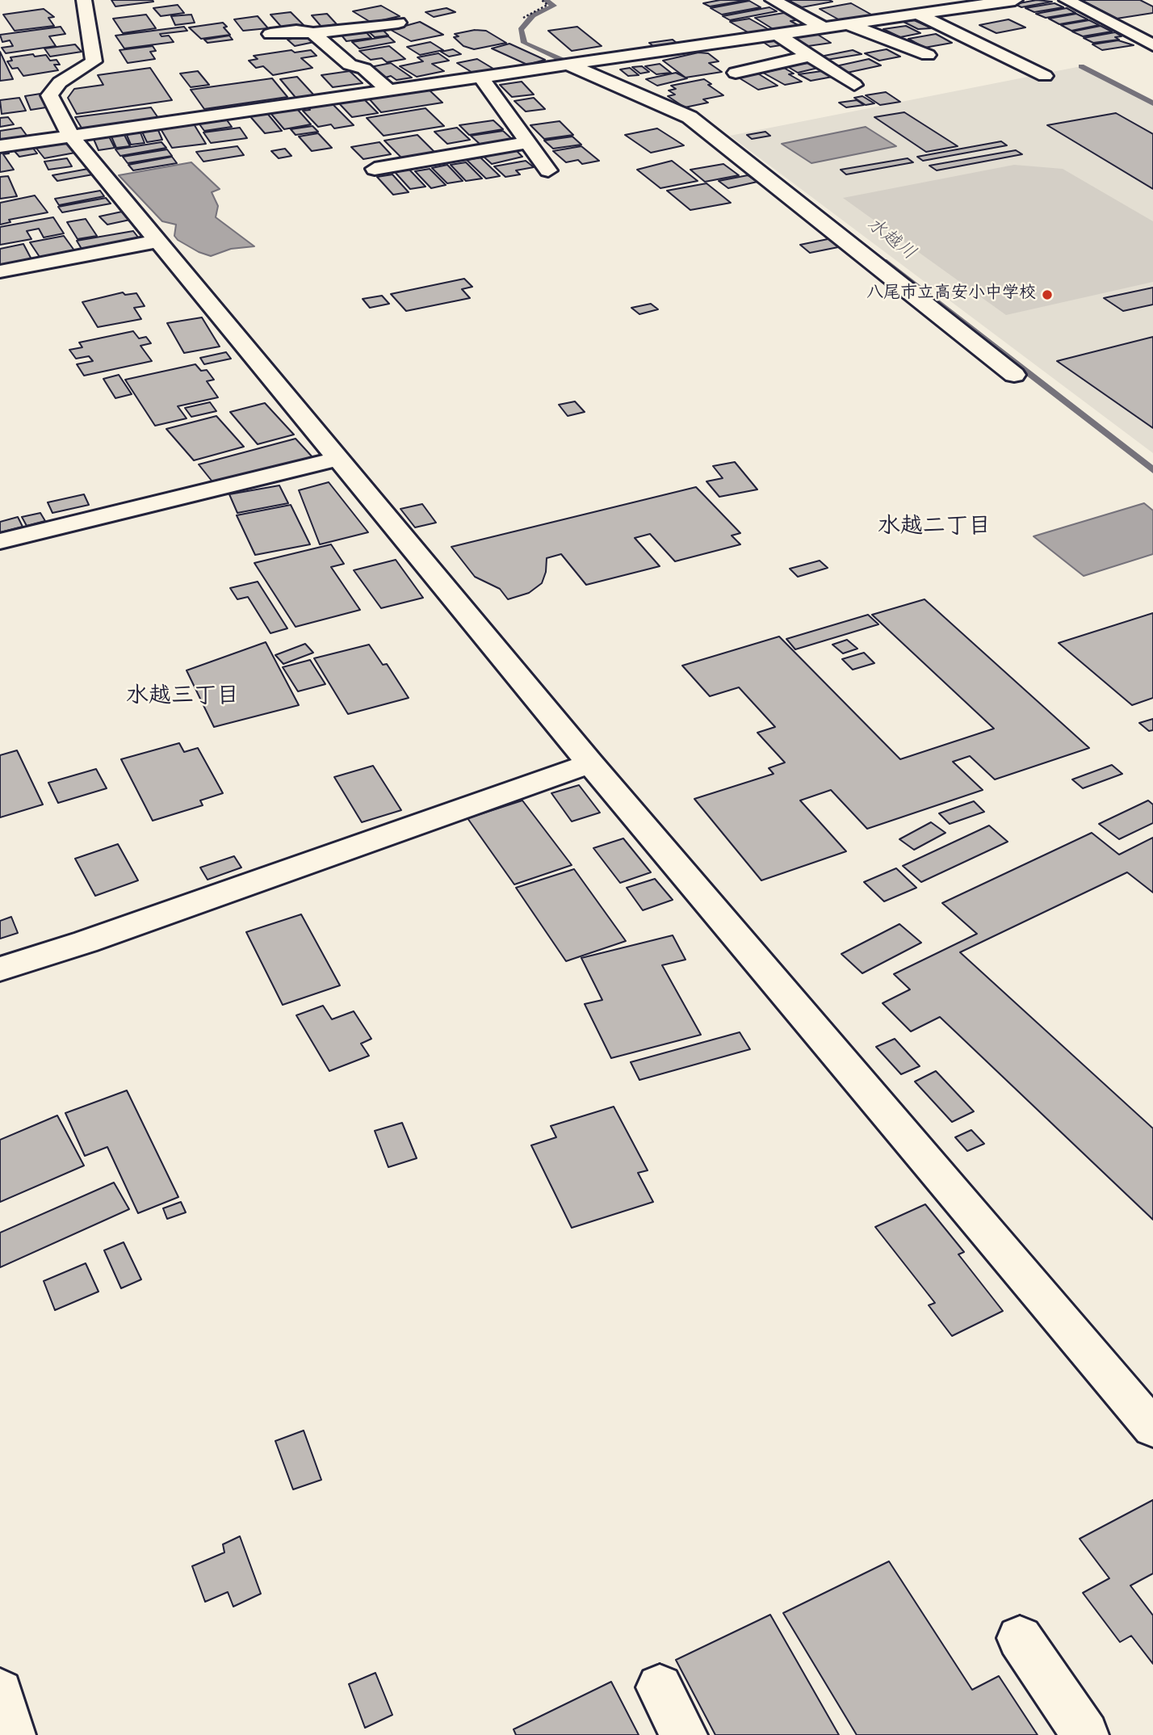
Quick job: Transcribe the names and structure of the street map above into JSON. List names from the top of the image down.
{
  "districts": ["水越二丁目", "水越三丁目"],
  "water": ["水越川"],
  "places": ["八尾市立高安小中学校"]
}
